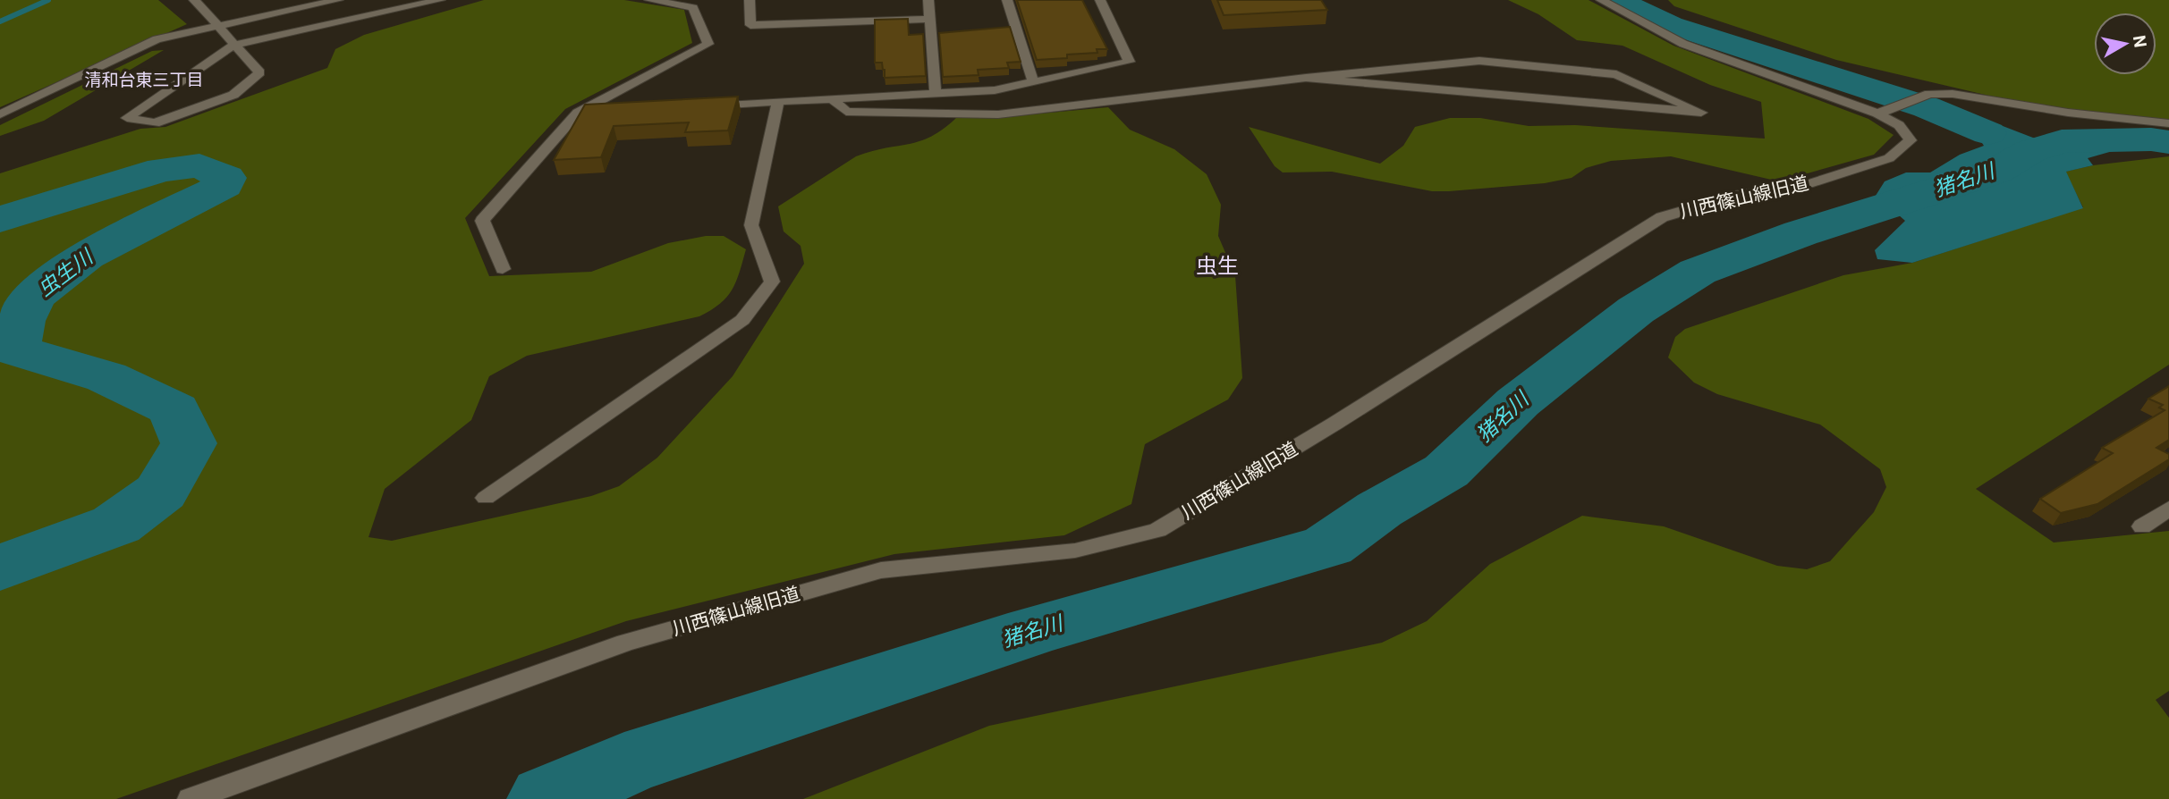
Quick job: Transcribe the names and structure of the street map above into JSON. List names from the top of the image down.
{
  "streets": {
    "street": ["川西篠山線旧道"]
  },
  "districts": ["清和台東三丁目", "虫生"],
  "water": ["猪名川", "虫生川"],
  "north": "right"
}
